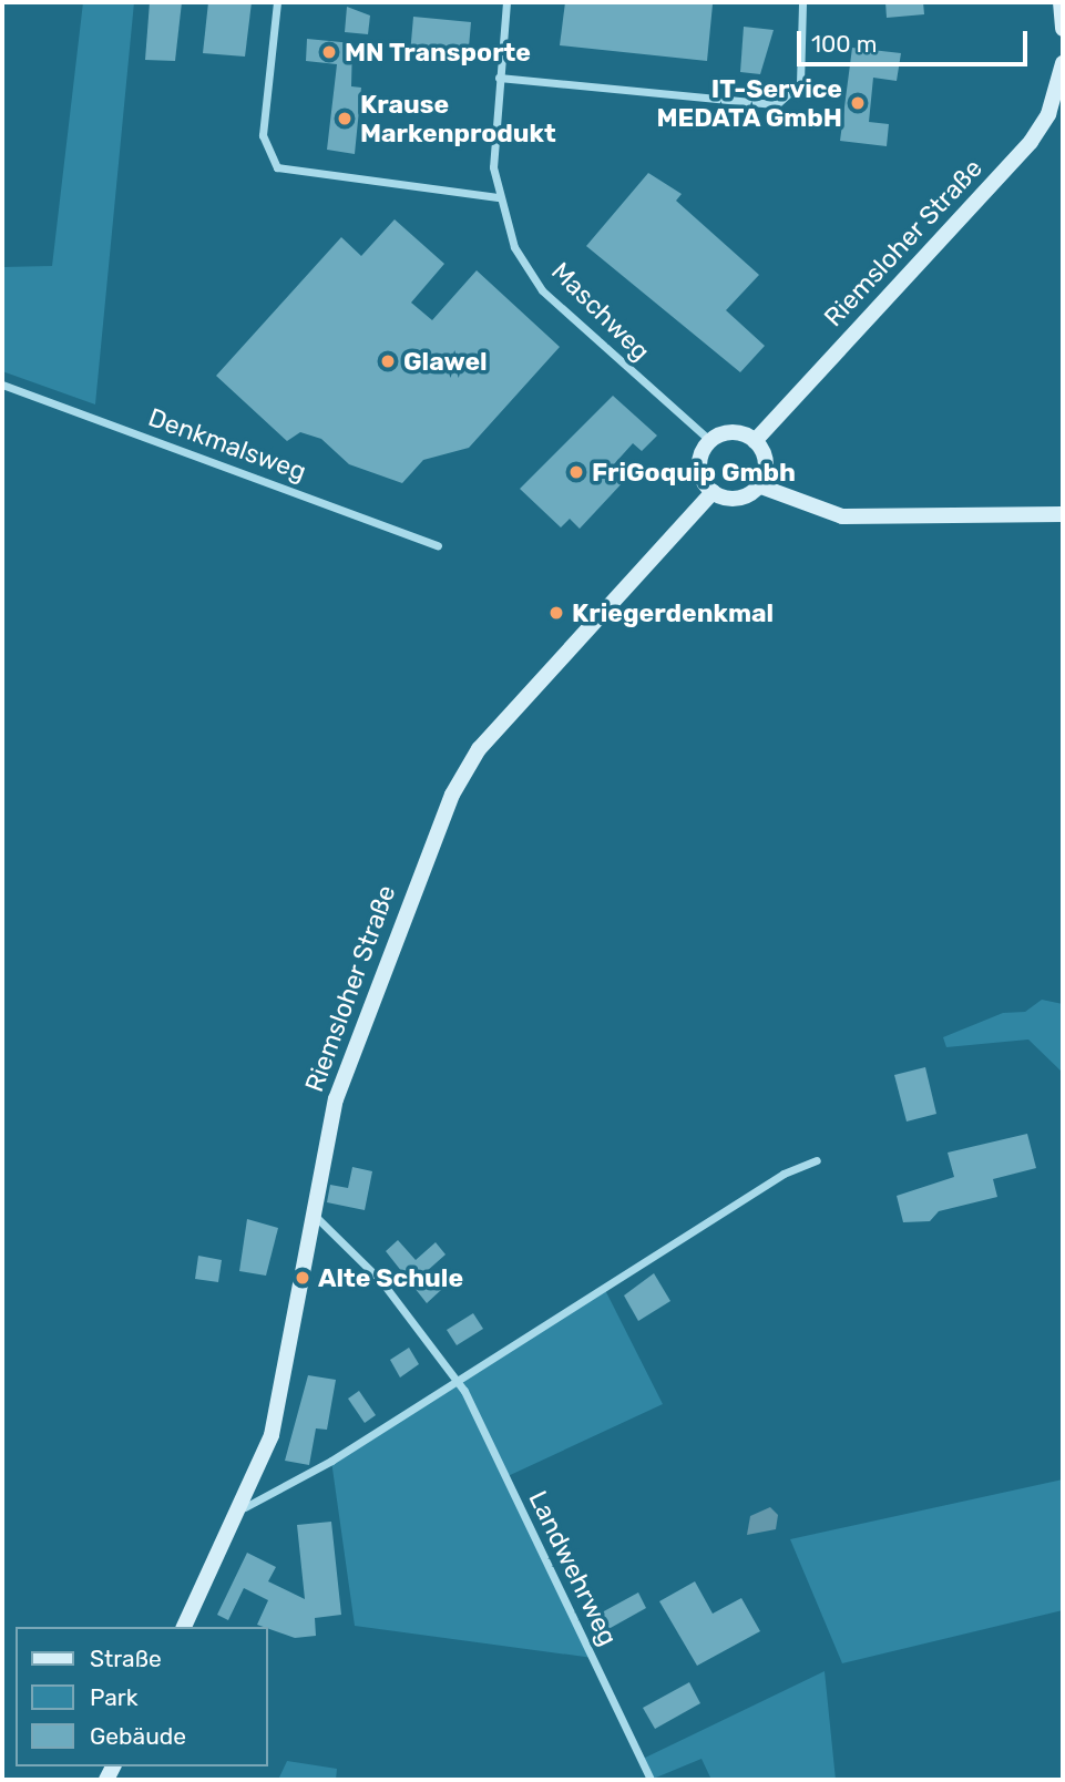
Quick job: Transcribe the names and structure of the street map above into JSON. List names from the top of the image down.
{
  "streets": {
    "main road": ["Riemsloher Straße"],
    "street": ["Maschweg", "Denkmalsweg", "Landwehrweg"]
  },
  "crossings": [
    ["Riemsloher Straße", "Maschweg"],
    ["Riemsloher Straße", "Landwehrweg"]
  ],
  "places": [
    "MN Transporte",
    "IT-Service MEDATA GmbH",
    "Krause Markenprodukt",
    "Glawel",
    "FriGoquip Gmbh",
    "Kriegerdenkmal",
    "Alte Schule"
  ],
  "legend": ["Straße", "Park", "Gebäude"],
  "scale_bar": "100 m"
}
